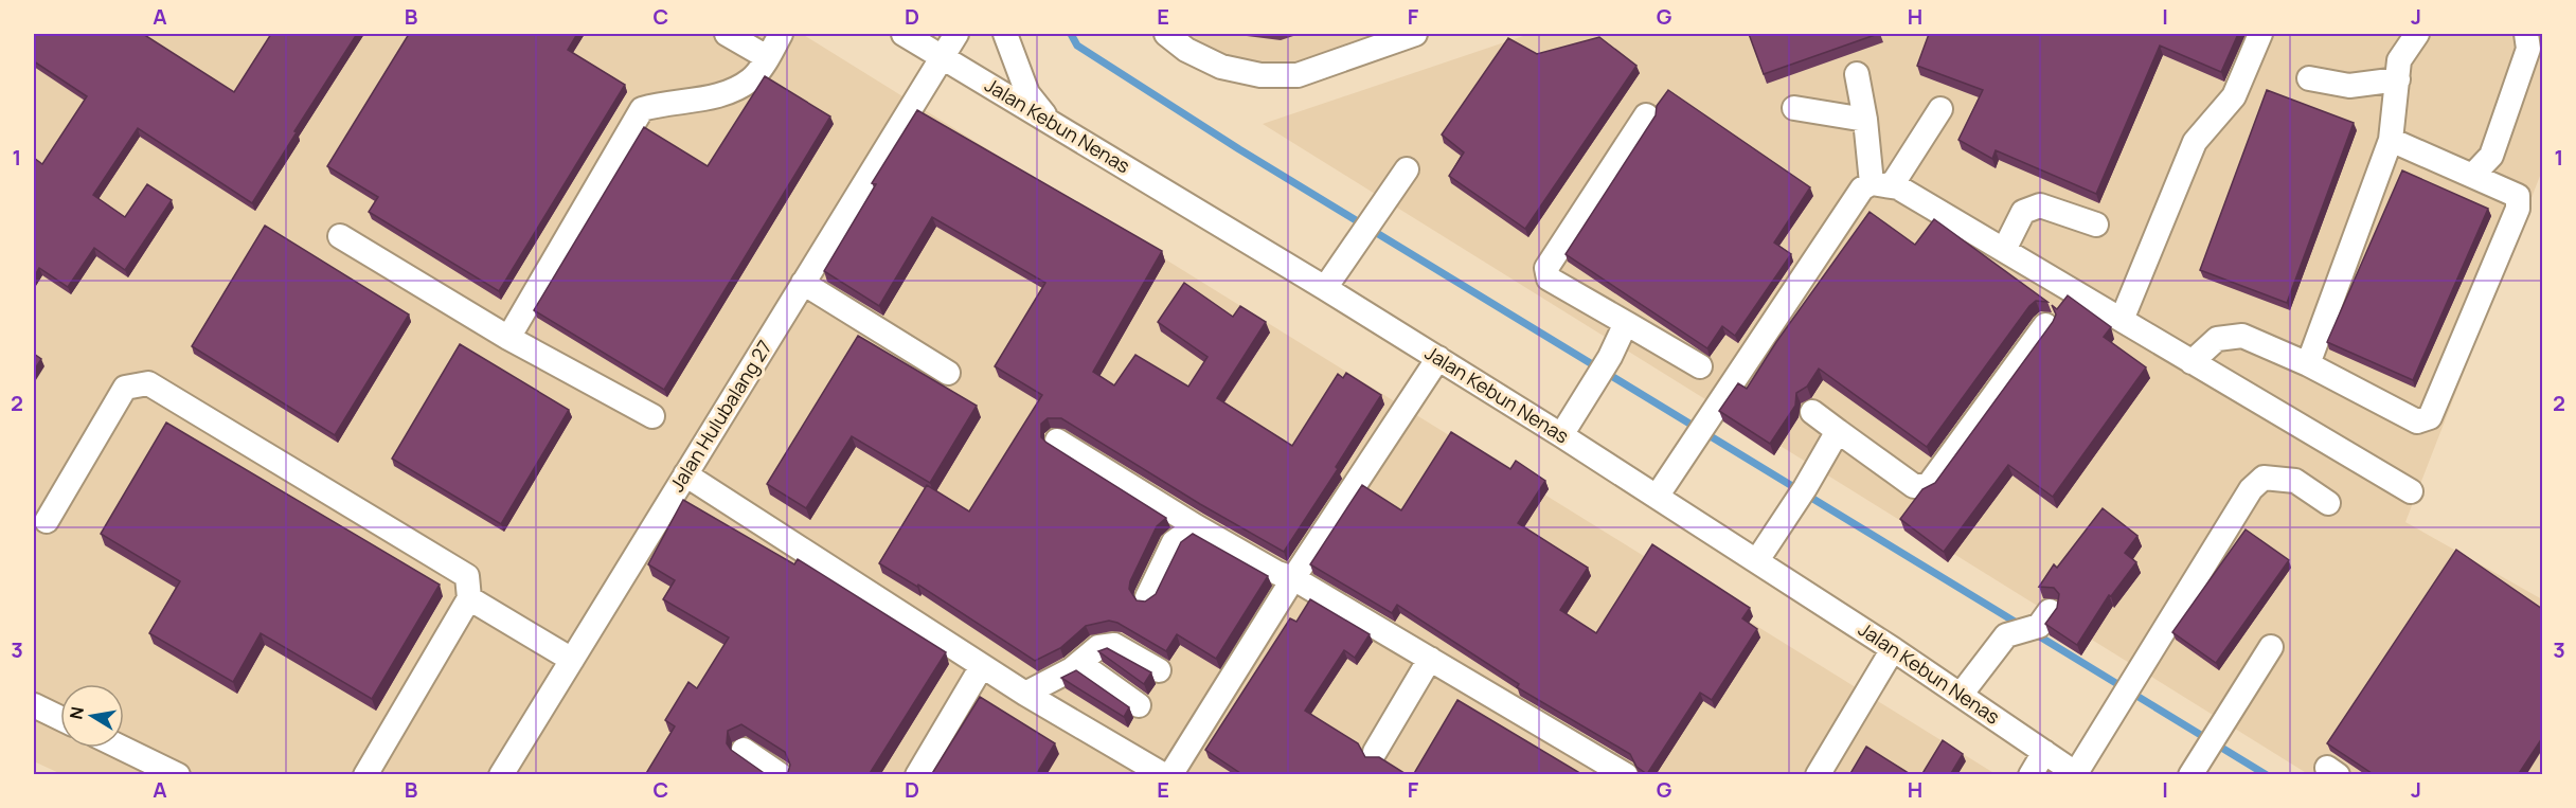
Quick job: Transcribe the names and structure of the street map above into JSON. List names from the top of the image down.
{
  "streets": {
    "street": ["Jalan Kebun Nenas", "Jalan Hulubalang 27"]
  },
  "crossings": [
    ["Jalan Kebun Nenas", "Jalan Hulubalang 27"]
  ],
  "north": "left",
  "grid": {
    "columns": [
      "A",
      "B",
      "C",
      "D",
      "E",
      "F",
      "G",
      "H",
      "I",
      "J"
    ],
    "rows": ["1", "2", "3"]
  }
}
